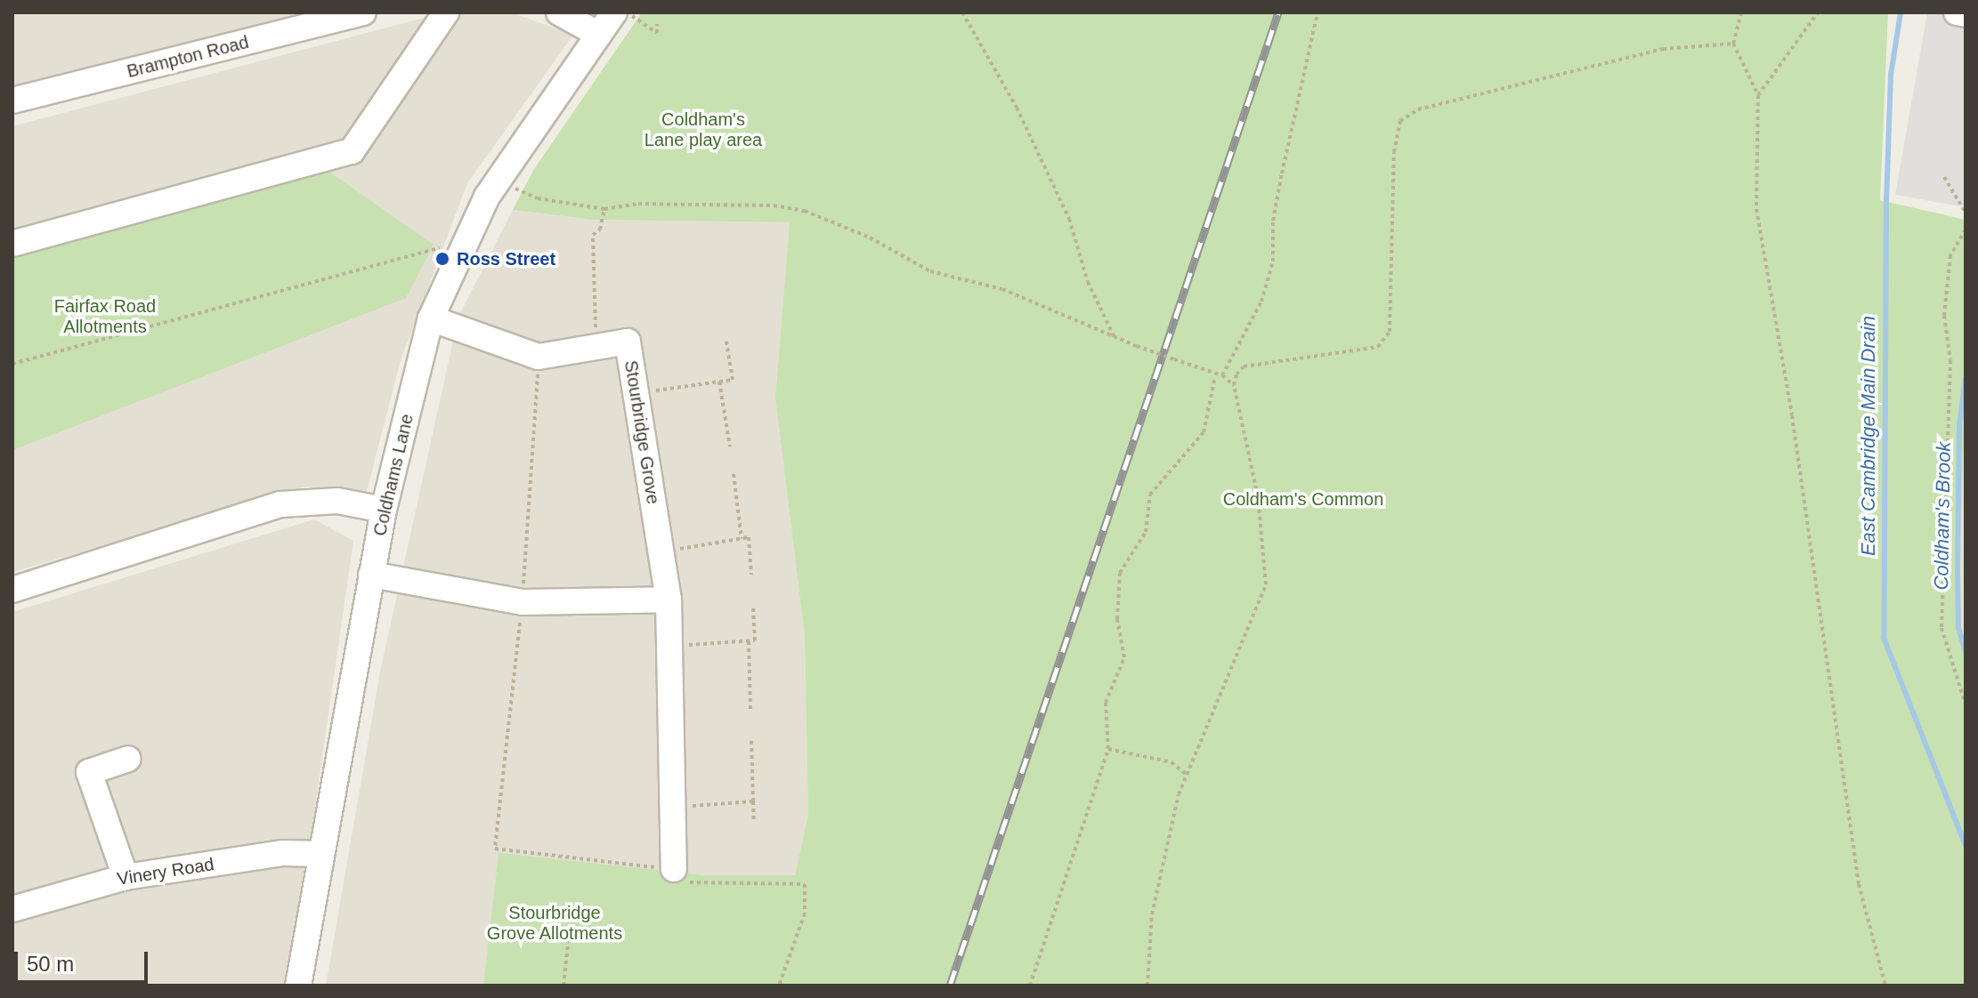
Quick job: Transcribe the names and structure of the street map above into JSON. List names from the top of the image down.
{
  "streets": {
    "street": [
      "Brampton Road",
      "Stourbridge Grove",
      "Coldhams Lane",
      "Vinery Road"
    ]
  },
  "crossings": [
    ["Stourbridge Grove", "Coldhams Lane"],
    ["Coldhams Lane", "Vinery Road"]
  ],
  "water": ["East Cambridge Main Drain", "Coldham's Brook"],
  "parks": [
    "Coldham's Lane play area",
    "Fairfax Road Allotments",
    "Coldham's Common",
    "Stourbridge Grove Allotments"
  ],
  "places": ["Ross Street"],
  "scale_bar": "50 m"
}
